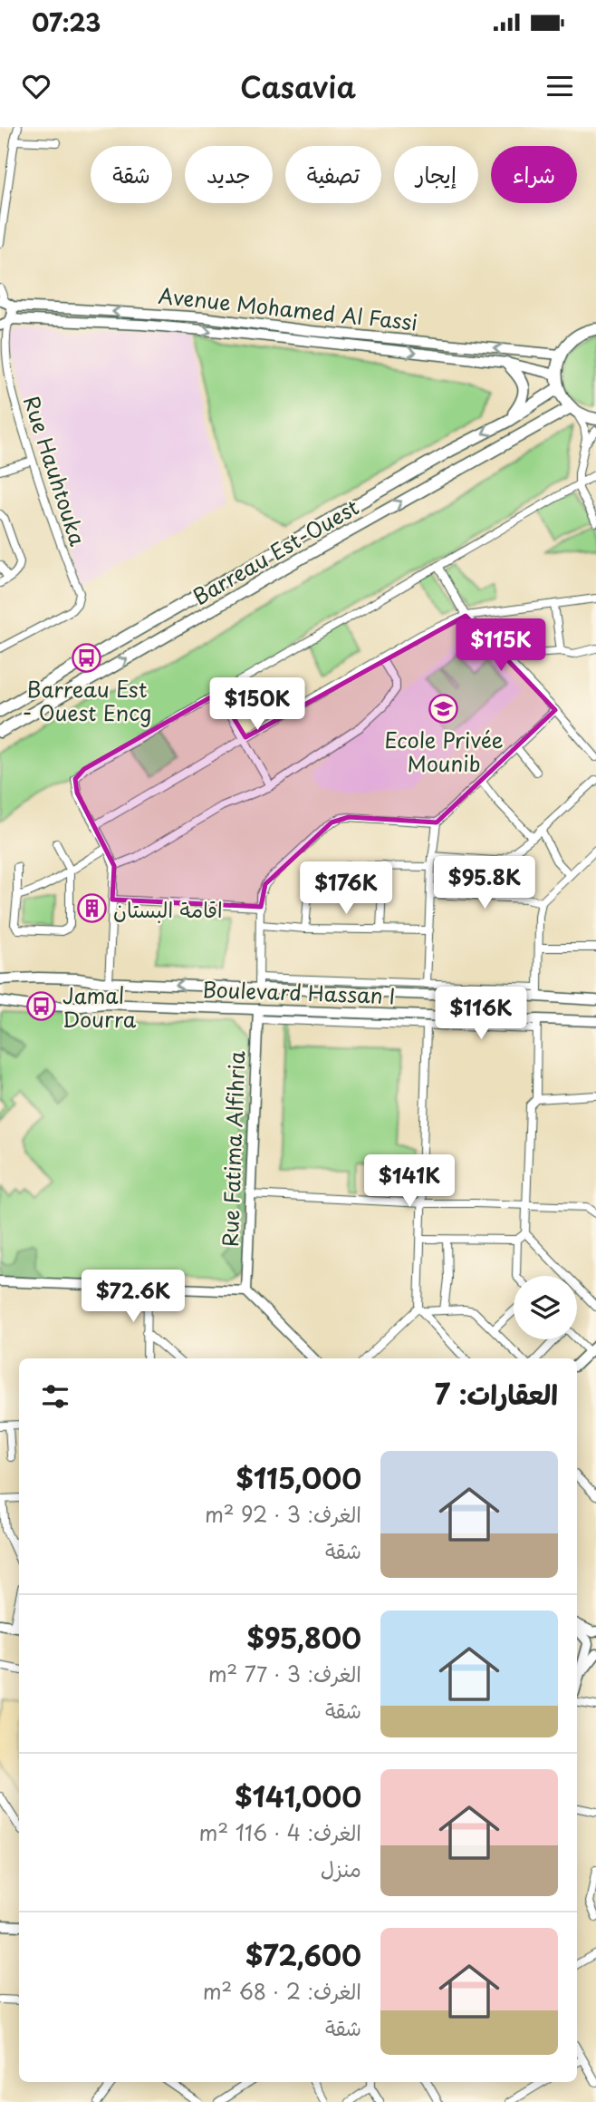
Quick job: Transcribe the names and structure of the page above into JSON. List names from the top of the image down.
{
  "streets": {
    "main road": ["Barreau Est-Ouest"],
    "street": [
      "Avenue Mohamed Al Fassi",
      "Rue Hauhtouka",
      "Boulevard Hassan I",
      "Rue Fatima Alfihria"
    ]
  },
  "crossings": [
    ["Avenue Mohamed Al Fassi", "Rue Hauhtouka"],
    ["Boulevard Hassan I", "Rue Fatima Alfihria"]
  ],
  "places": {
    "bus stop": ["Barreau Est - Ouest Encg", "Jamal Dourra"],
    "school or university": ["Ecole Privée Mounib"],
    "building": ["اقامة البستان"]
  },
  "page": {
    "status": "07:23",
    "header": "Casavia",
    "chip": [
      "شراء",
      "إيجار",
      "تصفية",
      "جديد",
      "شقة"
    ],
    "price": [
      "$115K",
      "$150K",
      "$95.8K",
      "$176K",
      "$116K",
      "$141K",
      "$72.6K"
    ],
    "heading": "العقارات: 7",
    "list": [
      {
        "name": "$115,000",
        "note": "الغرف: 3 · 92 m² · شقة"
      },
      {
        "name": "$95,800",
        "note": "الغرف: 3 · 77 m² · شقة"
      },
      {
        "name": "$141,000",
        "note": "الغرف: 4 · 116 m² · منزل"
      },
      {
        "name": "$72,600",
        "note": "الغرف: 2 · 68 m² · شقة"
      }
    ]
  }
}
